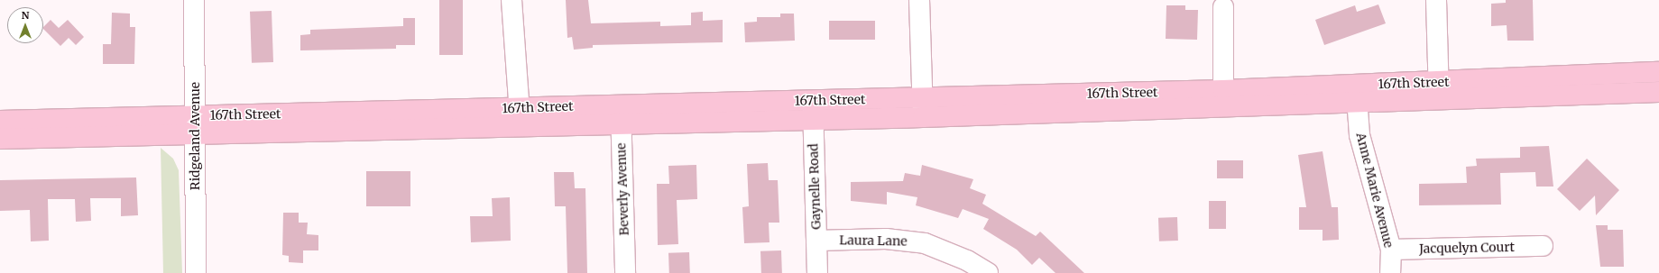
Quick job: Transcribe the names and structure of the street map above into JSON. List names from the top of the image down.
{
  "streets": {
    "main road": ["167th Street"],
    "street": [
      "Ridgeland Avenue",
      "Gaynelle Road",
      "Beverly Avenue",
      "Anne Marie Avenue",
      "Laura Lane",
      "Jacquelyn Court"
    ]
  },
  "crossings": [
    ["167th Street", "Ridgeland Avenue"],
    ["167th Street", "Gaynelle Road"],
    ["167th Street", "Beverly Avenue"],
    ["167th Street", "Anne Marie Avenue"],
    ["Gaynelle Road", "Laura Lane"],
    ["Anne Marie Avenue", "Jacquelyn Court"]
  ],
  "north": "top"
}
